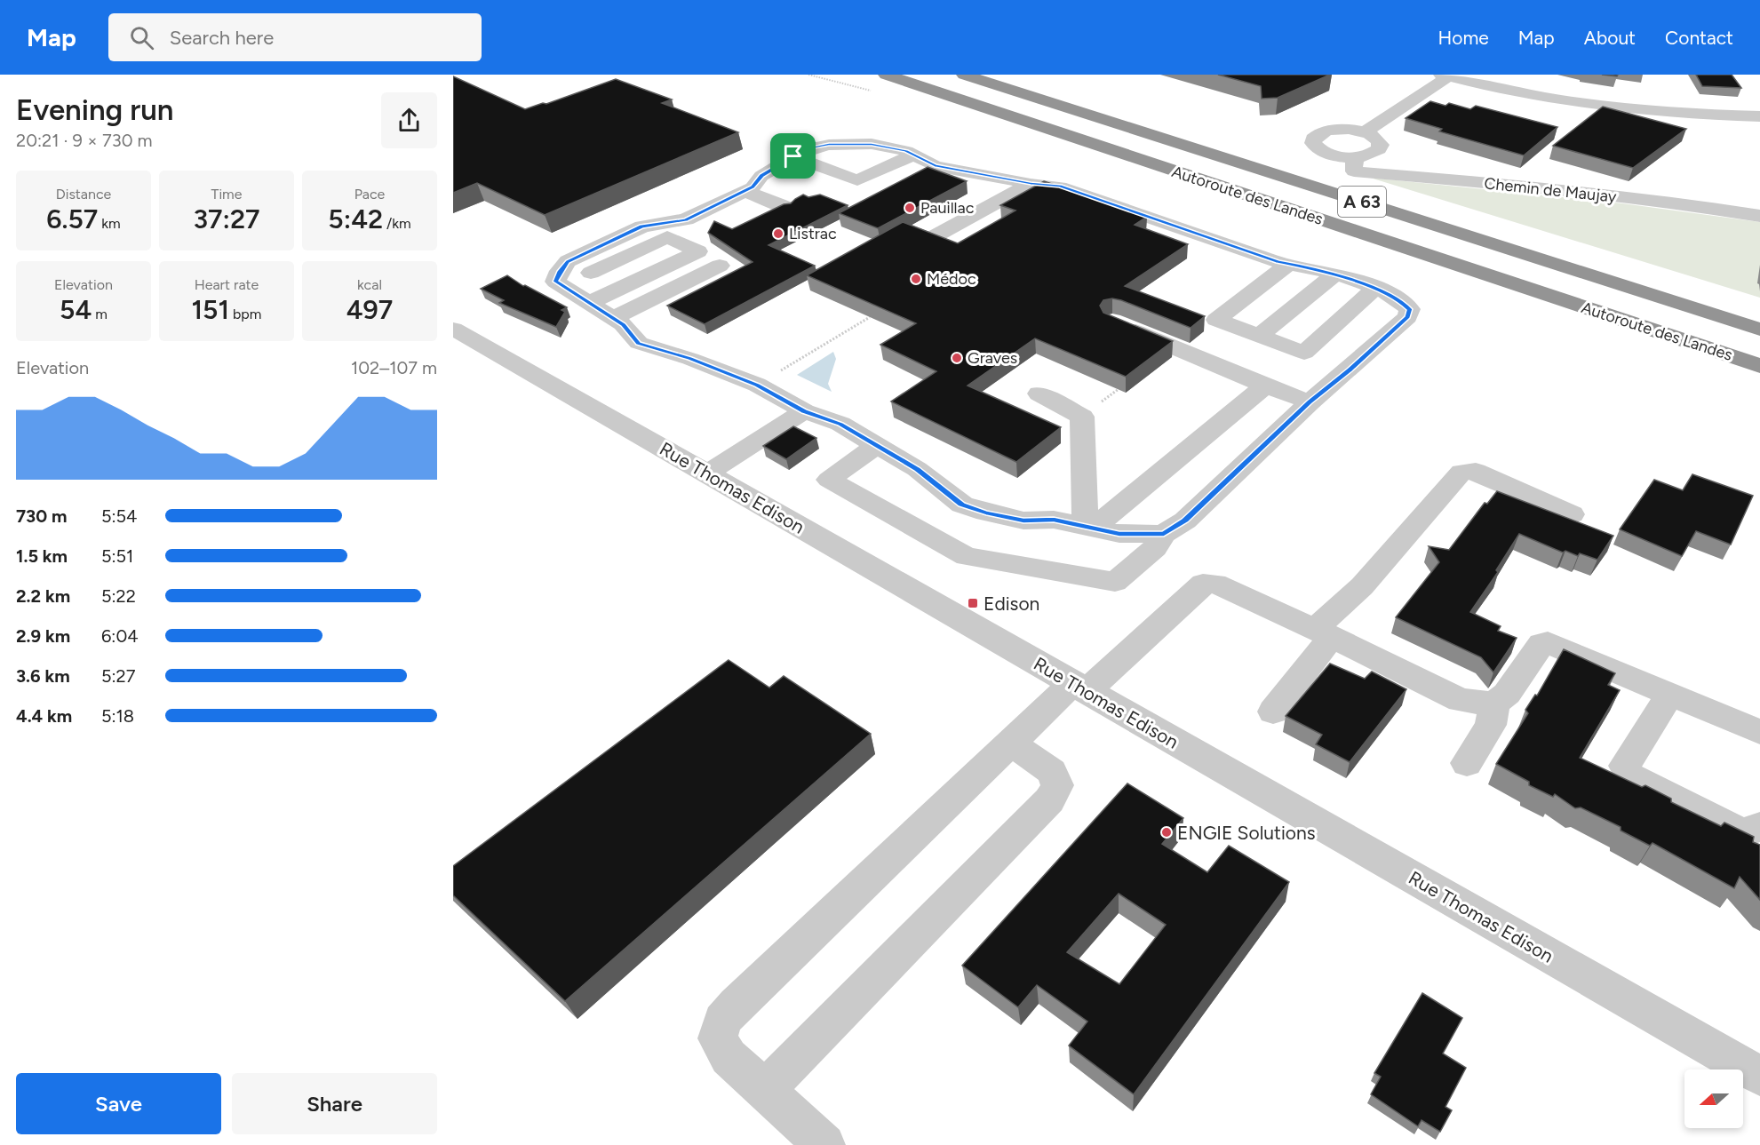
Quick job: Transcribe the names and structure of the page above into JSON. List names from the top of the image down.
{
  "streets": {
    "highway": ["Autoroute des Landes", "A 63"],
    "street": ["Chemin de Maujay", "Rue Thomas Edison"]
  },
  "places": {
    "other": [
      "Pauillac",
      "Listrac",
      "Médoc",
      "Graves",
      "ENGIE Solutions"
    ],
    "transit": ["Edison"]
  },
  "north": "left",
  "page": {
    "header": "Map",
    "search": "Search here",
    "nav": [
      "Home",
      "Map",
      "About",
      "Contact"
    ],
    "heading": ["Evening run", "20:21 · 9 × 730 m"],
    "stats": [
      ["Distance", "6.57 km"],
      ["Time", "37:27"],
      ["Pace", "5:42 /km"],
      ["Elevation", "54 m"],
      ["Heart rate", "151 bpm"],
      ["kcal", "497"]
    ],
    "chart": ["Elevation", "102–107 m"],
    "list": [
      {
        "name": "730 m",
        "note": "5:54"
      },
      {
        "name": "1.5 km",
        "note": "5:51"
      },
      {
        "name": "2.2 km",
        "note": "5:22"
      },
      {
        "name": "2.9 km",
        "note": "6:04"
      },
      {
        "name": "3.6 km",
        "note": "5:27"
      },
      {
        "name": "4.4 km",
        "note": "5:18"
      }
    ],
    "buttons": ["Save", "Share"]
  }
}
